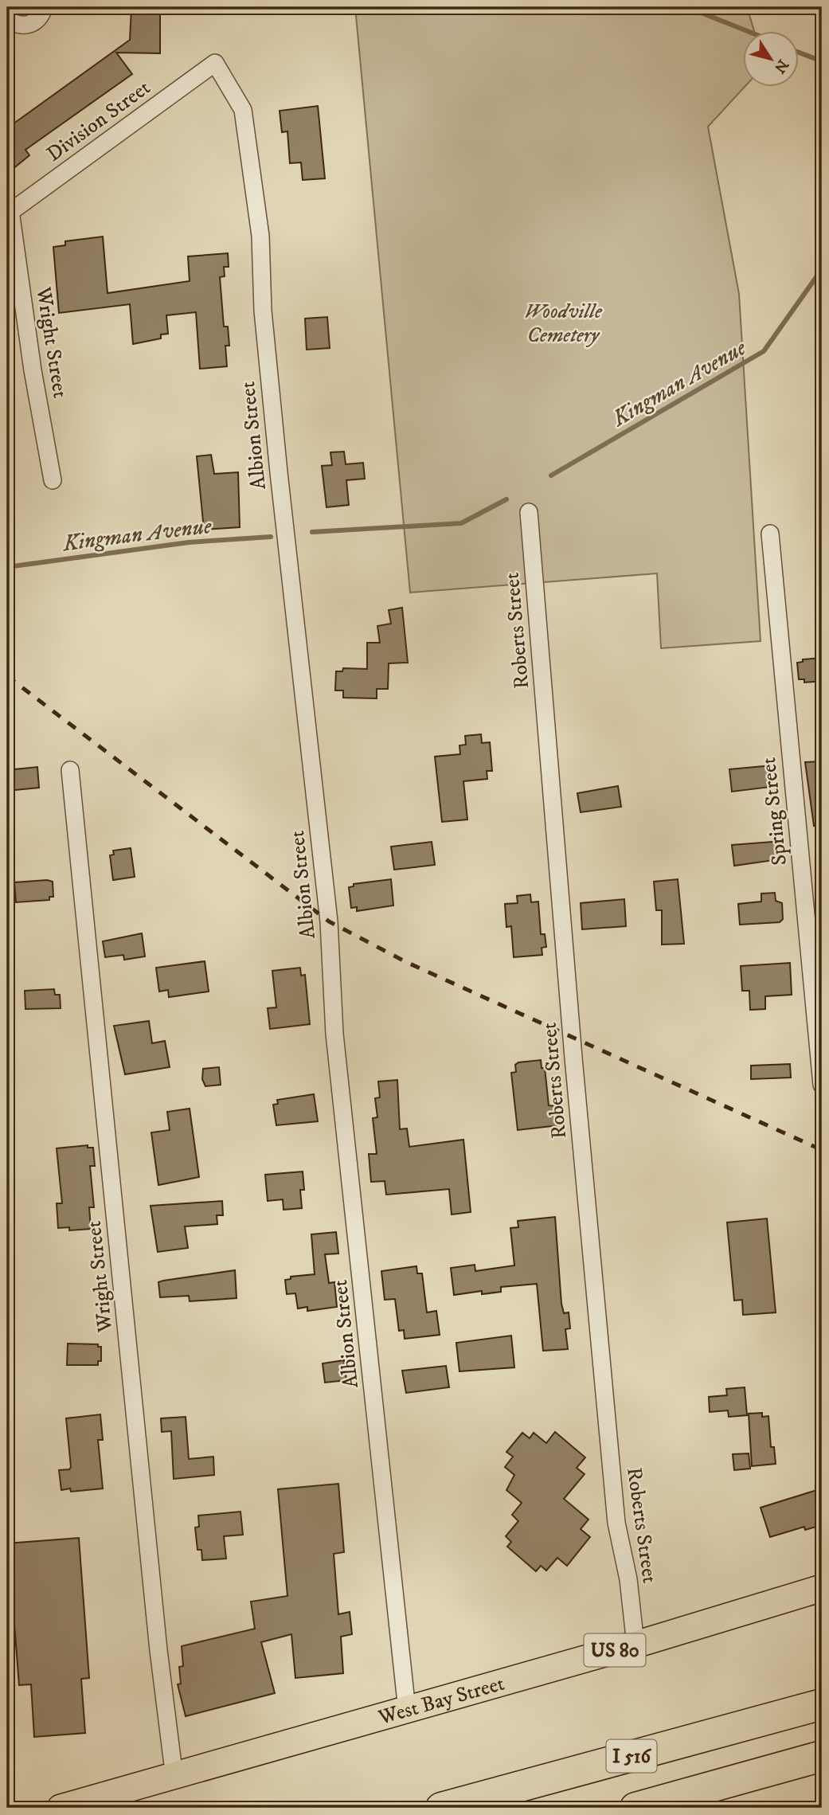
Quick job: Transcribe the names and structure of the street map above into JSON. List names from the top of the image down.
{
  "streets": {
    "highway": ["I 516"],
    "main road": ["US 80", "West Bay Street"],
    "street": [
      "Division Street",
      "Wright Street",
      "Albion Street",
      "Roberts Street",
      "Spring Street"
    ]
  },
  "crossings": [
    ["Division Street", "Wright Street"],
    ["Division Street", "Albion Street"],
    ["Wright Street", "West Bay Street"],
    ["Albion Street", "West Bay Street"],
    ["Roberts Street", "West Bay Street"]
  ],
  "water": ["Kingman Avenue"],
  "parks": ["Woodville Cemetery"],
  "north": "bottom right"
}
